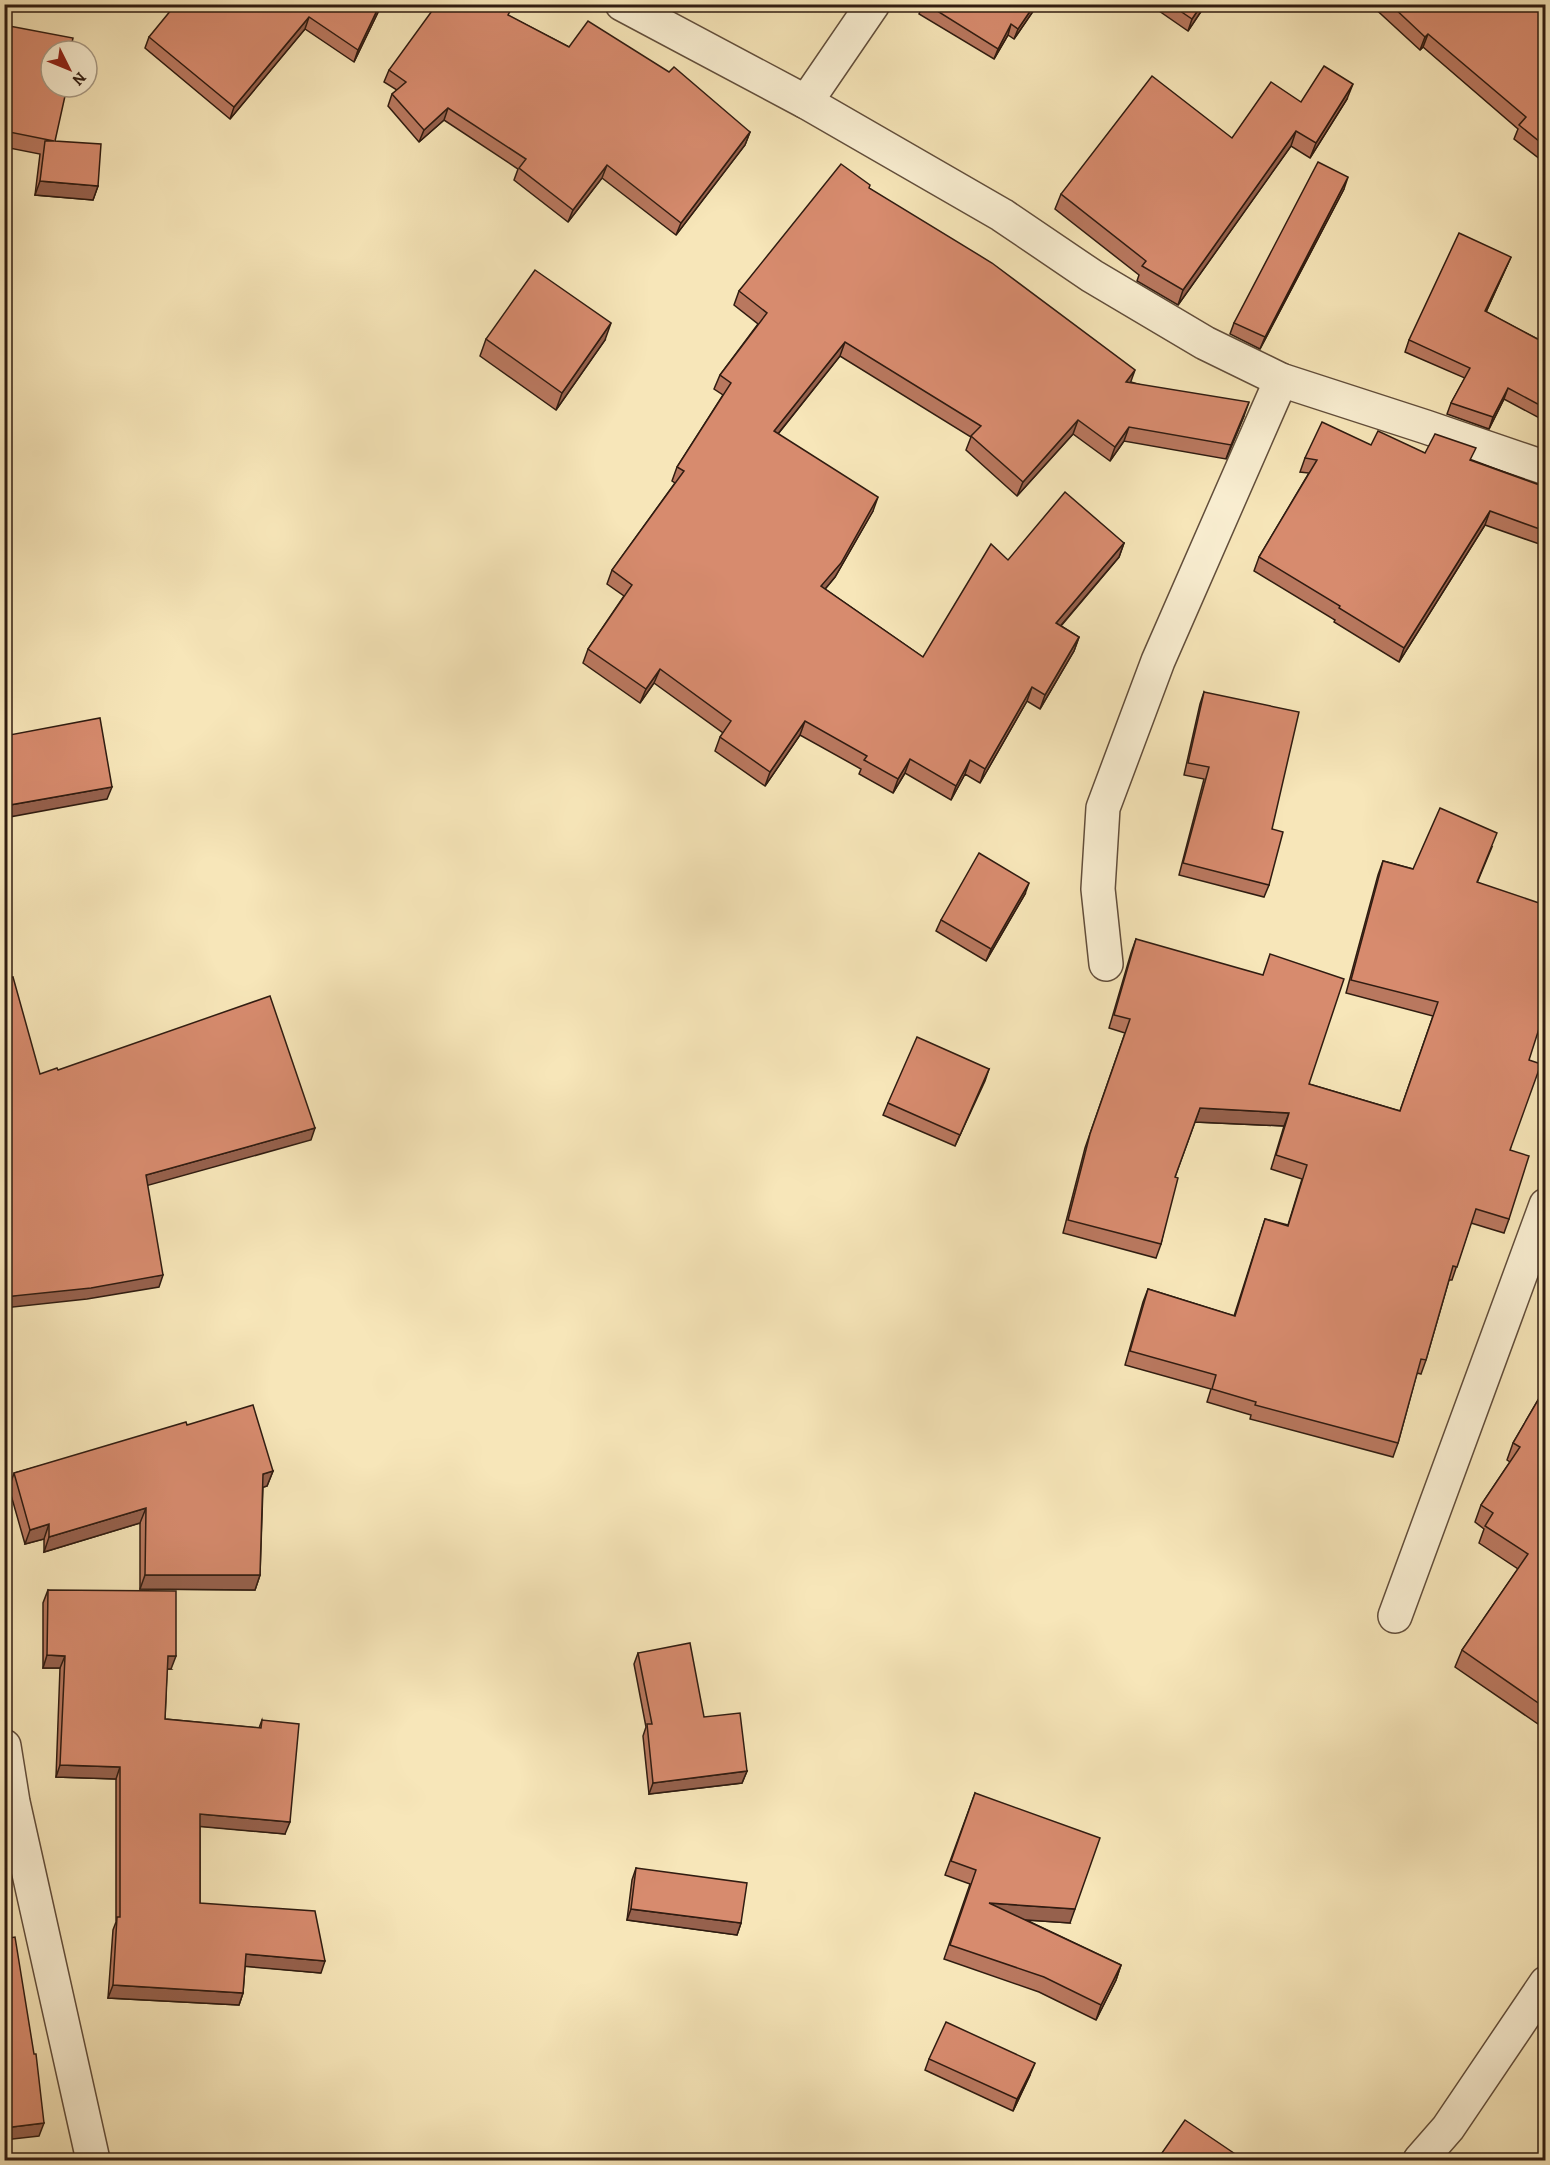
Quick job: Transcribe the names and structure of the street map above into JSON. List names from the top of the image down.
{
  "north": "bottom right"
}
